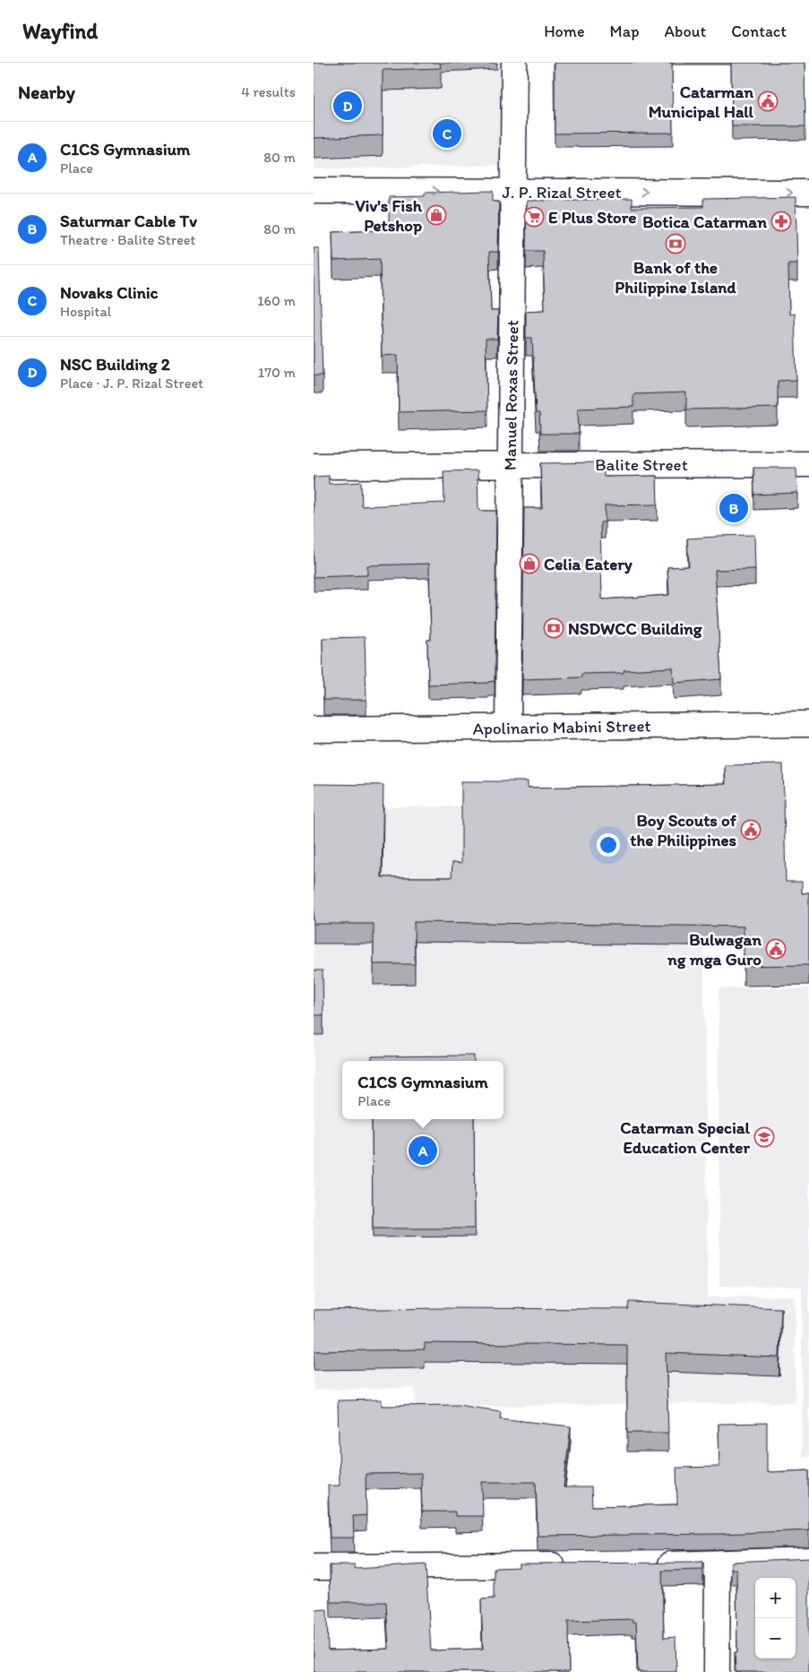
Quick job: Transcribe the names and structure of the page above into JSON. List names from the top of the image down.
{
  "streets": {
    "street": [
      "J. P. Rizal Street",
      "Manuel Roxas Street",
      "Balite Street",
      "Apolinario Mabini Street"
    ]
  },
  "crossings": [
    ["J. P. Rizal Street", "Manuel Roxas Street"],
    ["Manuel Roxas Street", "Balite Street"],
    ["Manuel Roxas Street", "Apolinario Mabini Street"]
  ],
  "one_way": ["J. P. Rizal Street"],
  "places": {
    "public building": ["Catarman Municipal Hall", "Boy Scouts of the Philippines", "Bulwagan ng mga Guro"],
    "shop": ["Viv's Fish Petshop", "Celia Eatery"],
    "supermarket": ["E Plus Store"],
    "pharmacy": ["Botica Catarman"],
    "bank": ["Bank of the Philippine Island", "NSDWCC Building"],
    "school or university": ["Catarman Special Education Center"]
  },
  "page": {
    "header": "Wayfind",
    "nav": [
      "Home",
      "Map",
      "About",
      "Contact"
    ],
    "heading": ["Nearby", "4 results"],
    "pins": [
      "D",
      "C",
      "B",
      "A"
    ],
    "list": [
      {
        "mark": "A",
        "name": "C1CS Gymnasium",
        "note": "Place",
        "value": "80 m"
      },
      {
        "mark": "B",
        "name": "Saturmar Cable Tv",
        "note": "Theatre · Balite Street",
        "value": "80 m"
      },
      {
        "mark": "C",
        "name": "Novaks Clinic",
        "note": "Hospital",
        "value": "160 m"
      },
      {
        "mark": "D",
        "name": "NSC Building 2",
        "note": "Place · J. P. Rizal Street",
        "value": "170 m"
      }
    ],
    "popup": ["C1CS Gymnasium", "Place"],
    "map_buttons": ["+", "−"]
  }
}
